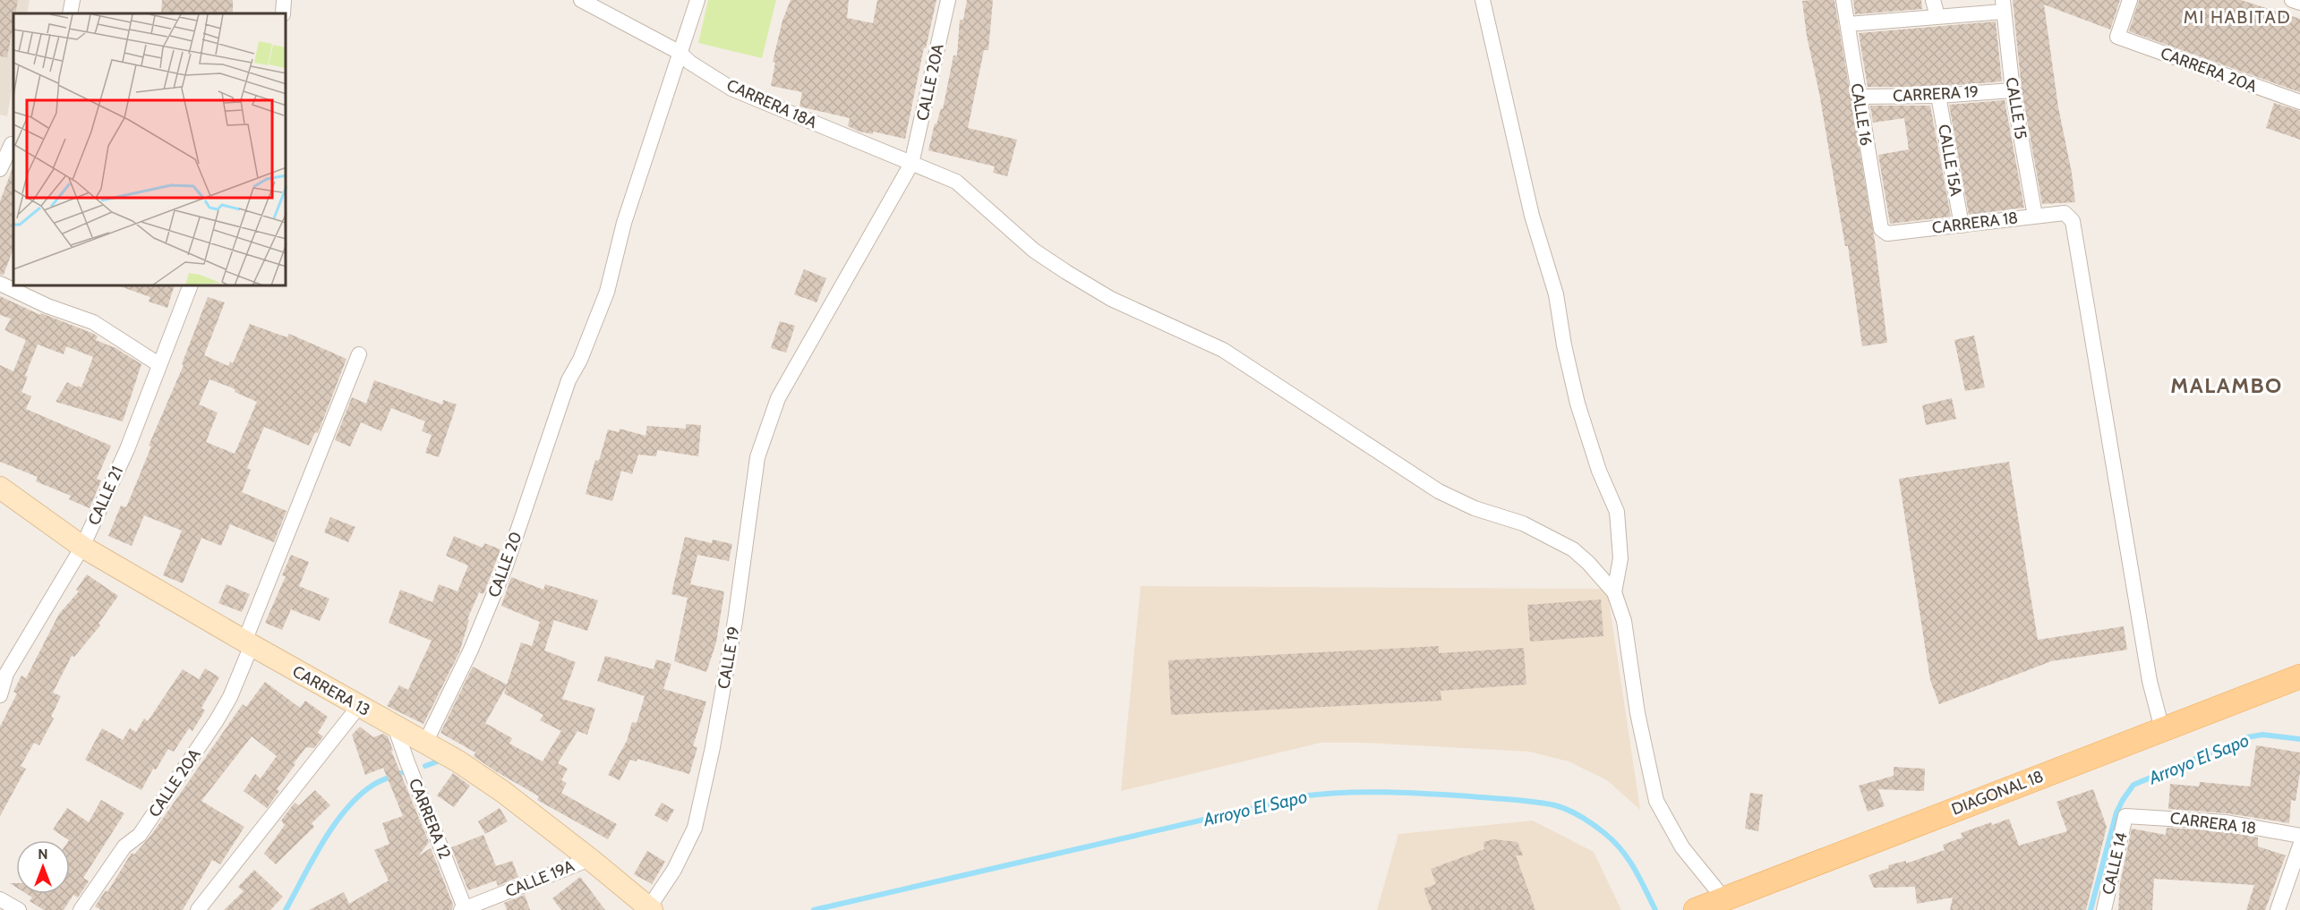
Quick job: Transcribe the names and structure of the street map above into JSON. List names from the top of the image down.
{
  "streets": {
    "main road": ["DIAGONAL 18"],
    "street": [
      "CARRERA 20A",
      "CALLE 20A",
      "CARRERA 19",
      "CARRERA 18A",
      "CALLE 15",
      "CALLE 16",
      "CALLE 15A",
      "CARRERA 18",
      "CALLE 21",
      "CALLE 20",
      "CALLE 19",
      "CARRERA 13",
      "CARRERA 12",
      "CALLE 14",
      "CALLE 19A"
    ]
  },
  "crossings": [
    ["CALLE 20A", "CARRERA 18A"],
    ["CALLE 20A", "CALLE 19"],
    ["CALLE 20A", "CARRERA 13"],
    ["CARRERA 19", "CALLE 15"],
    ["CARRERA 19", "CALLE 16"],
    ["CARRERA 19", "CALLE 15A"],
    ["CARRERA 18A", "CALLE 20"],
    ["CALLE 15", "CARRERA 18"],
    ["CALLE 16", "CARRERA 18"],
    ["CALLE 15A", "CARRERA 18"],
    ["CARRERA 18", "DIAGONAL 18"],
    ["CARRERA 18", "CALLE 14"],
    ["CALLE 21", "CARRERA 13"],
    ["CALLE 20", "CARRERA 13"],
    ["CALLE 19", "CARRERA 13"],
    ["CARRERA 13", "CARRERA 12"],
    ["CARRERA 13", "CALLE 19A"],
    ["CARRERA 12", "CALLE 19A"]
  ],
  "districts": ["MI HABITAD", "MALAMBO"],
  "water": ["Arroyo El Sapo"],
  "north": "top"
}
